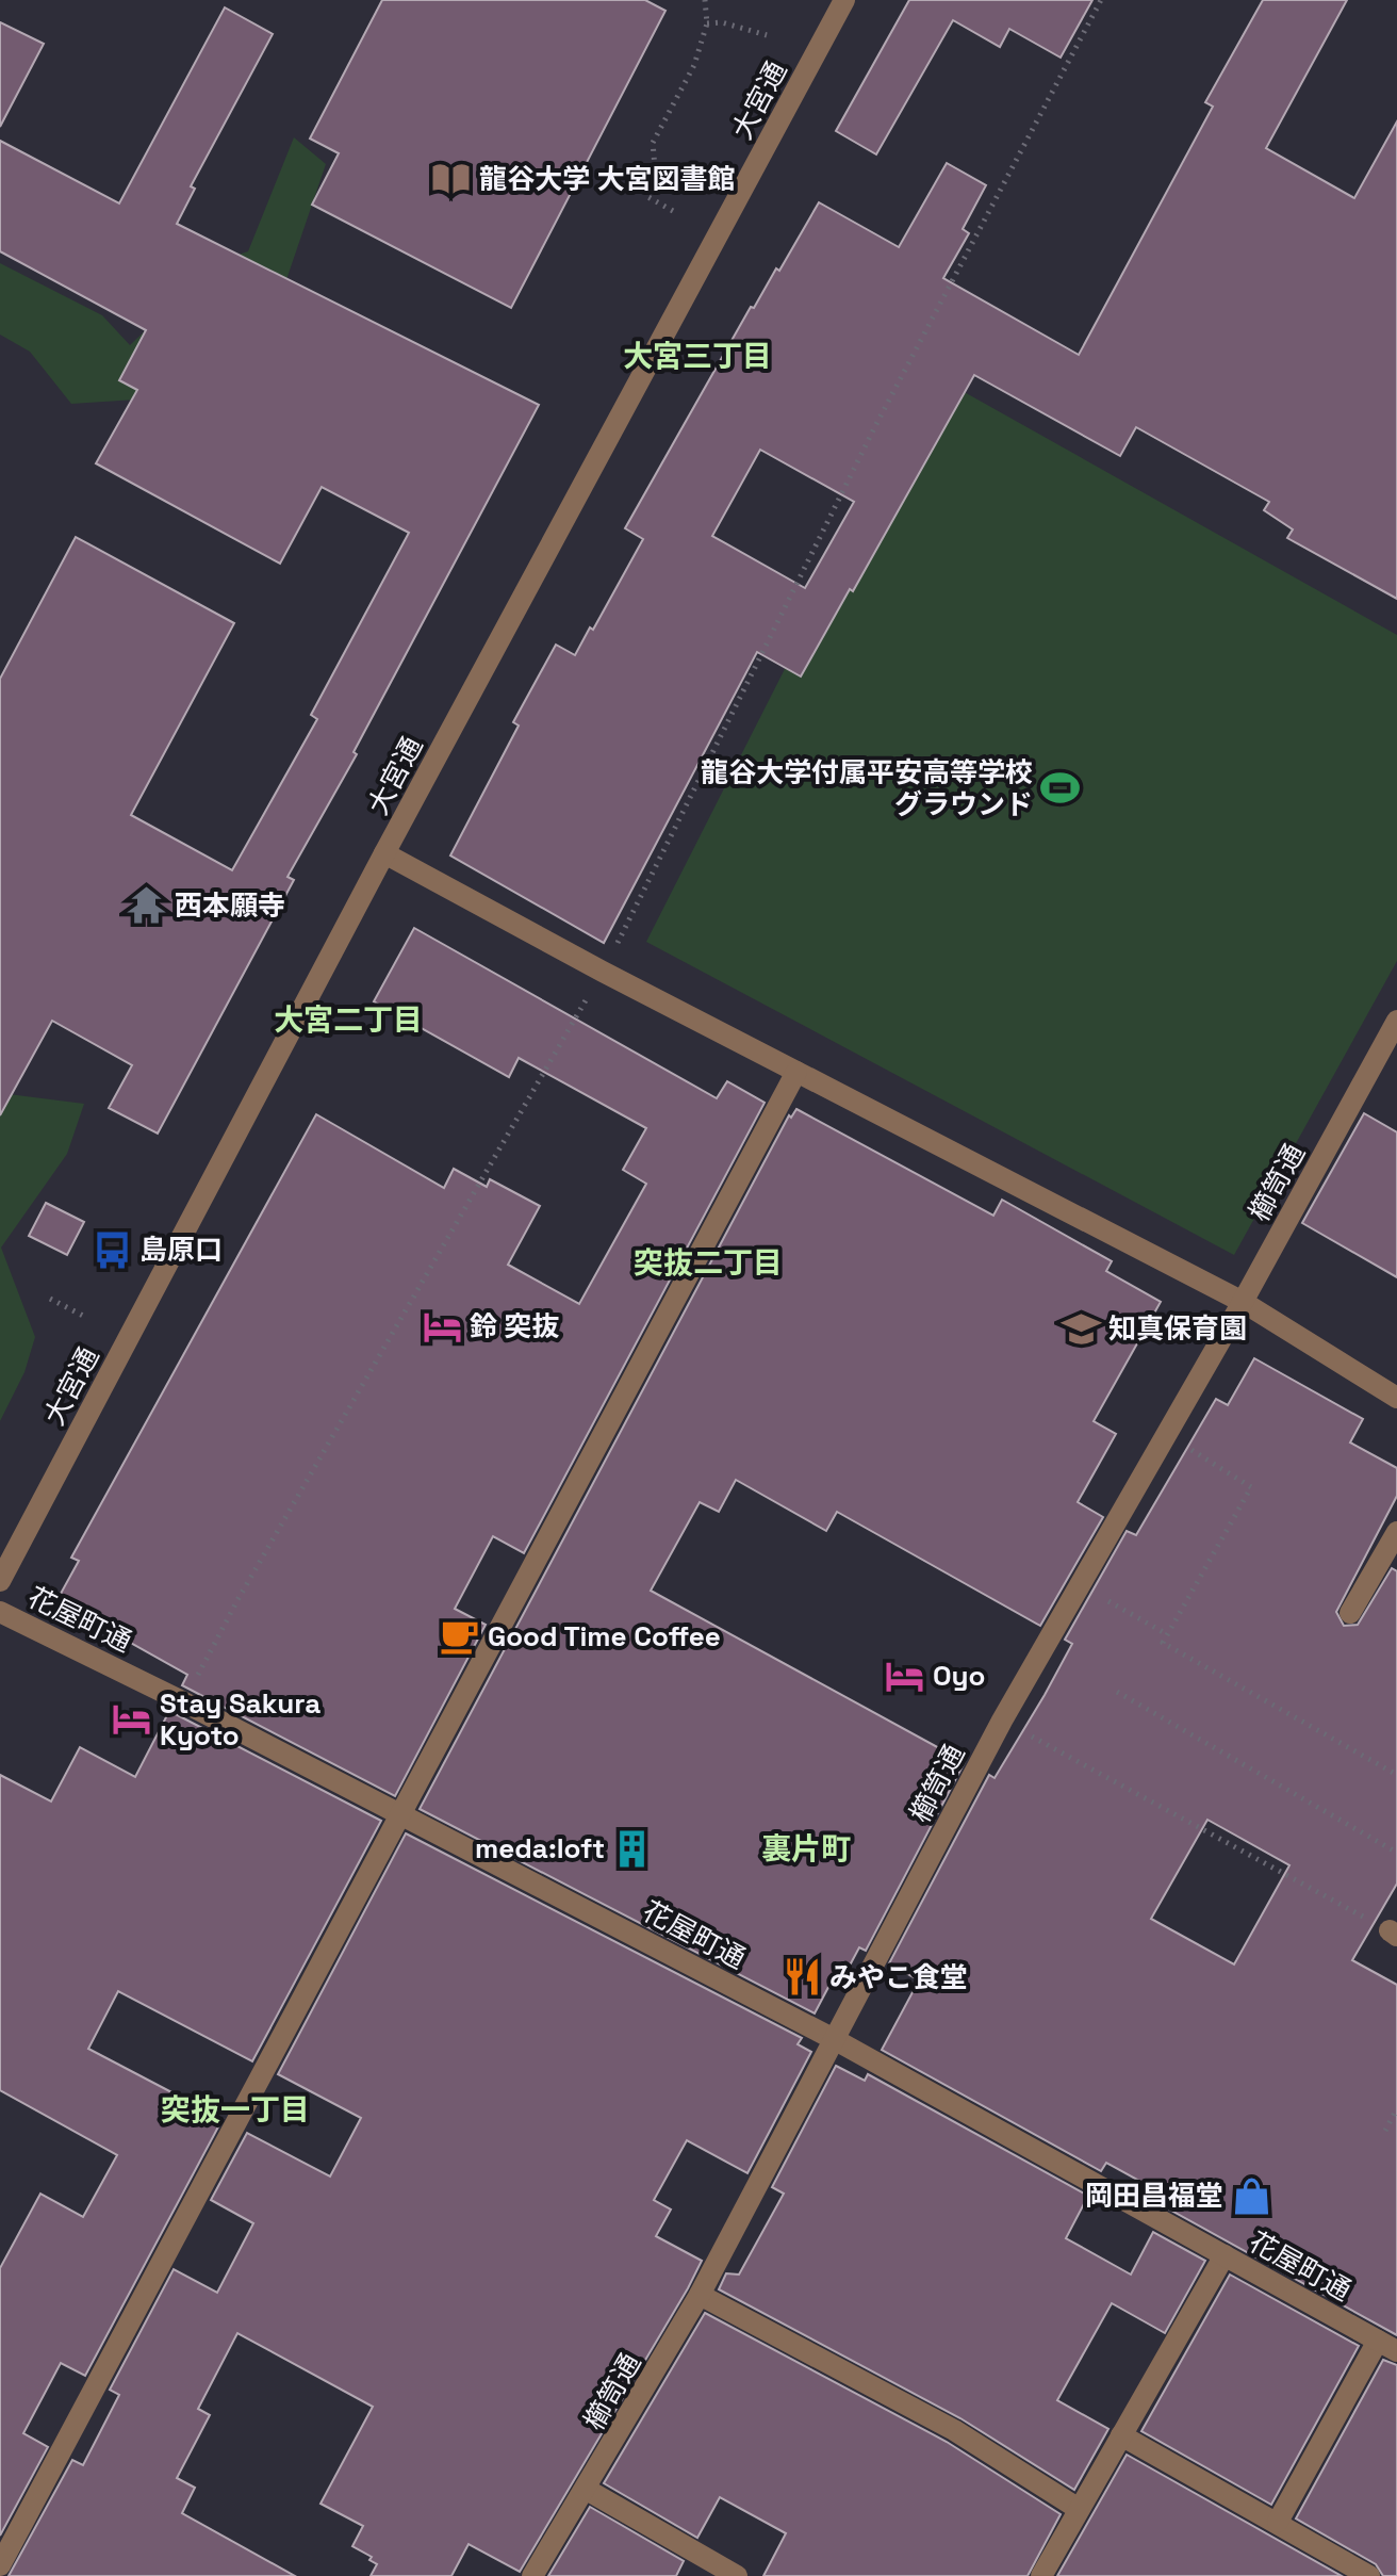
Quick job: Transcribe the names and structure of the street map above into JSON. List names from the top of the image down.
{
  "streets": {
    "street": ["大宮通", "櫛笥通", "花屋町通"]
  },
  "crossings": [
    ["櫛笥通", "花屋町通"]
  ],
  "districts": [
    "大宮三丁目",
    "大宮二丁目",
    "突抜二丁目",
    "裏片町",
    "突抜一丁目"
  ],
  "places": {
    "library": ["龍谷大学 大宮図書館"],
    "sports": ["龍谷大学付属平安高等学校 グラウンド"],
    "temple": ["西本願寺"],
    "bus stop": ["島原口"],
    "hotel": ["鈴 突抜", "Oyo", "Stay Sakura Kyoto"],
    "school or university": ["知真保育園"],
    "cafe": ["Good Time Coffee"],
    "building": ["meda:loft"],
    "restaurant": ["みやこ食堂"],
    "shop": ["岡田昌福堂"]
  }
}
